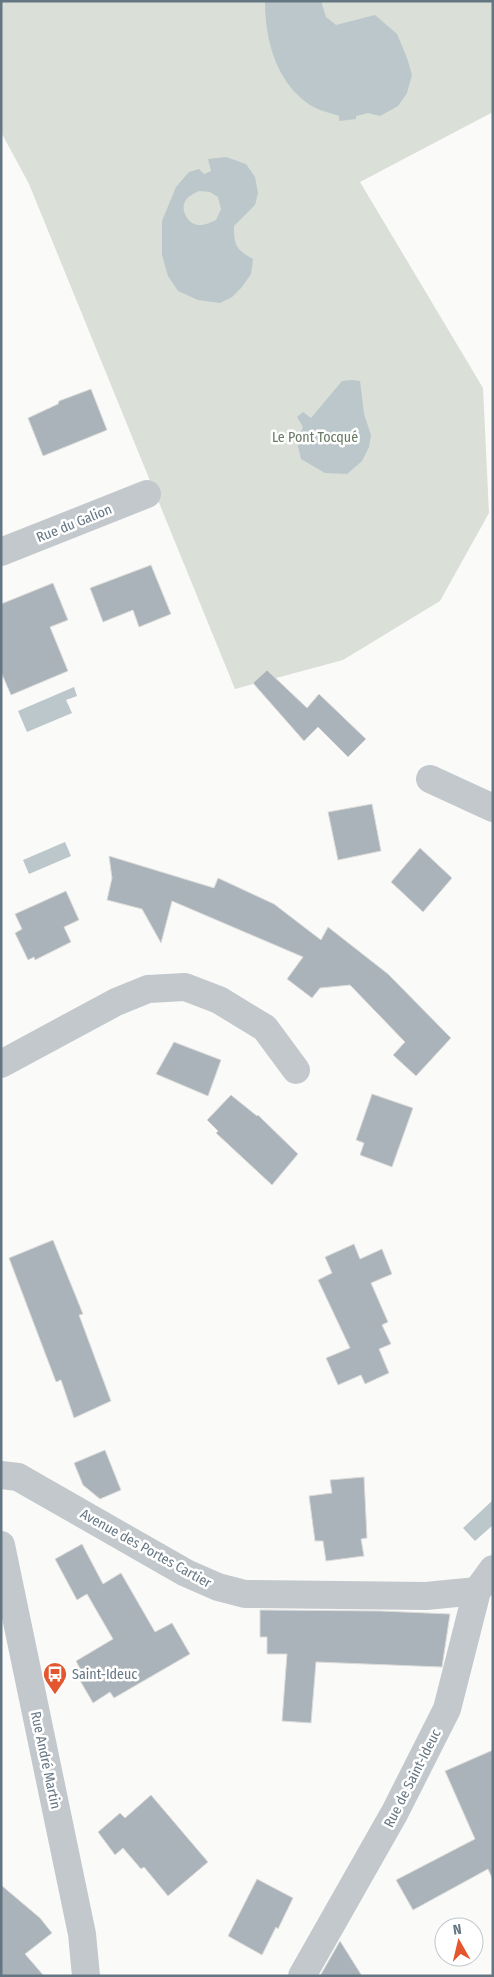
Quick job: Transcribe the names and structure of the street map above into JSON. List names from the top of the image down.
{
  "streets": {
    "street": [
      "Rue du Galion",
      "Avenue des Portes Cartier",
      "Rue André Martin",
      "Rue de Saint-Ideuc"
    ]
  },
  "crossings": [
    ["Avenue des Portes Cartier", "Rue de Saint-Ideuc"]
  ],
  "parks": ["Le Pont Tocqué"],
  "places": {
    "bus stop": ["Saint-Ideuc"]
  },
  "north": "top"
}
